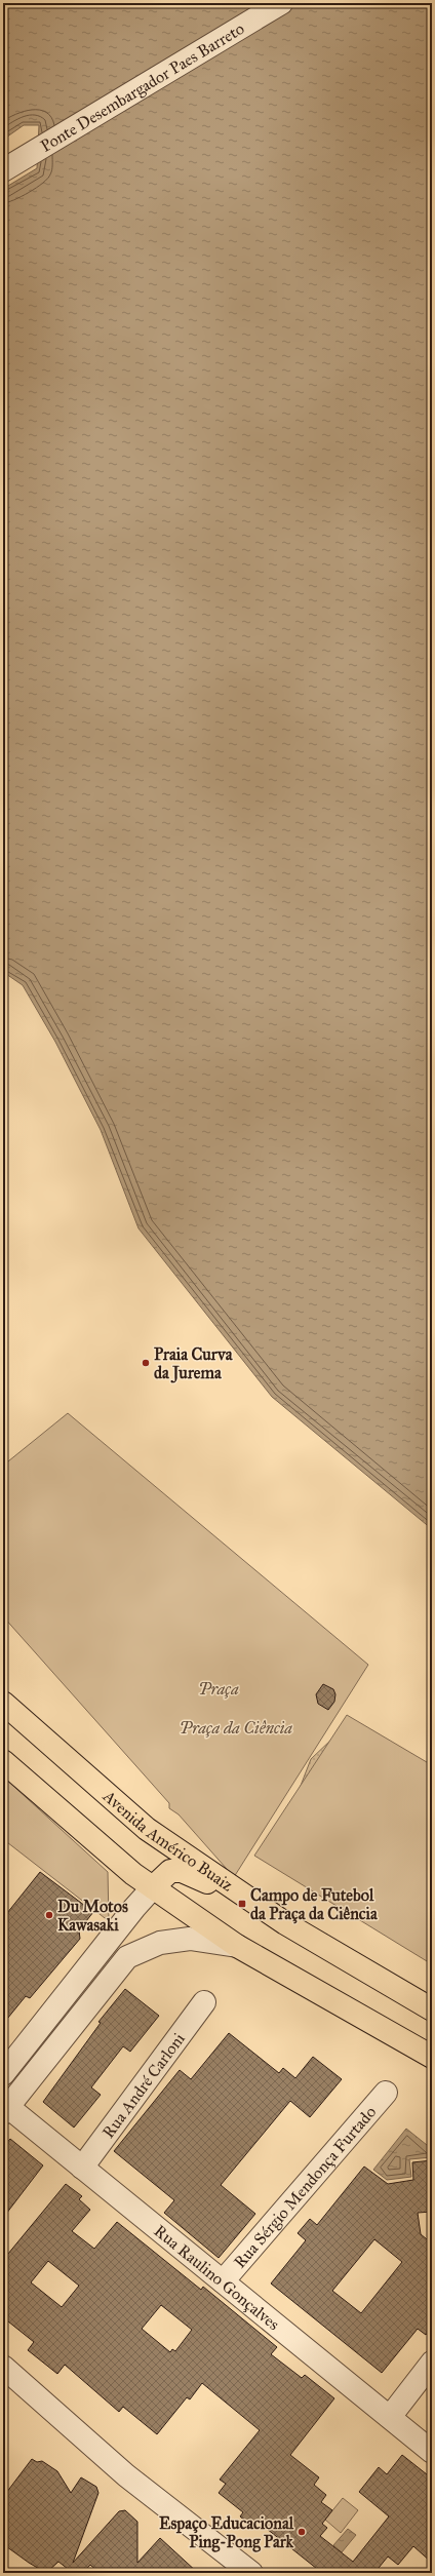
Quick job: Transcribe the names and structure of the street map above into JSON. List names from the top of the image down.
{
  "streets": {
    "main road": ["Avenida Américo Buaiz"],
    "street": [
      "Ponte Desembargador Paes Barreto",
      "Rua André Carloni",
      "Rua Sérgio Mendonça Furtado",
      "Rua Raulino Gonçalves"
    ]
  },
  "crossings": [
    ["Rua André Carloni", "Rua Raulino Gonçalves"],
    ["Rua Sérgio Mendonça Furtado", "Rua Raulino Gonçalves"]
  ],
  "parks": ["Praça", "Praça da Ciência"],
  "places": {
    "other": ["Praia Curva da Jurema", "Du Motos Kawasaki", "Espaço Educacional Ping-Pong Park"],
    "transit": ["Campo de Futebol da Praça da Ciência"]
  }
}
